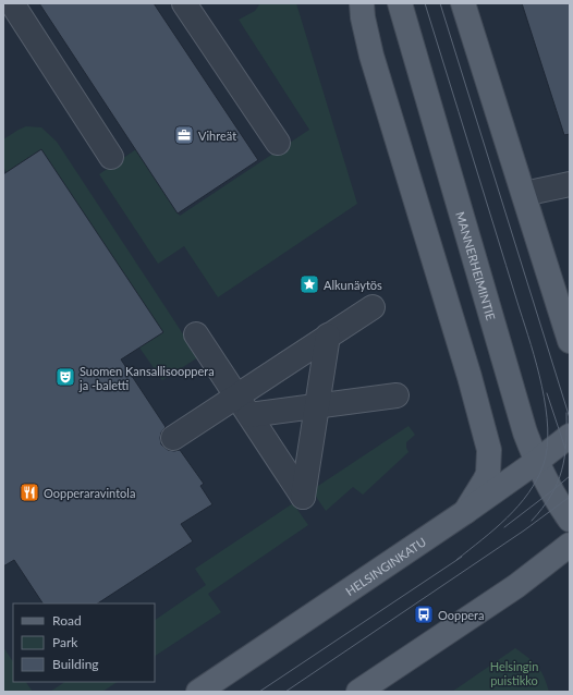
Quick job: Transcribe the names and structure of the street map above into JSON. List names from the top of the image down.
{
  "streets": {
    "main road": ["MANNERHEIMINTIE", "HELSINGINKATU"]
  },
  "crossings": [
    ["MANNERHEIMINTIE", "HELSINGINKATU"]
  ],
  "parks": ["Helsingin puistikko"],
  "places": {
    "office": ["Vihreät"],
    "place": ["Alkunäytös"],
    "theatre": ["Suomen Kansallisooppera ja -baletti"],
    "restaurant": ["Oopperaravintola"],
    "bus stop": ["Ooppera"]
  },
  "legend": ["Road", "Park", "Building"]
}
